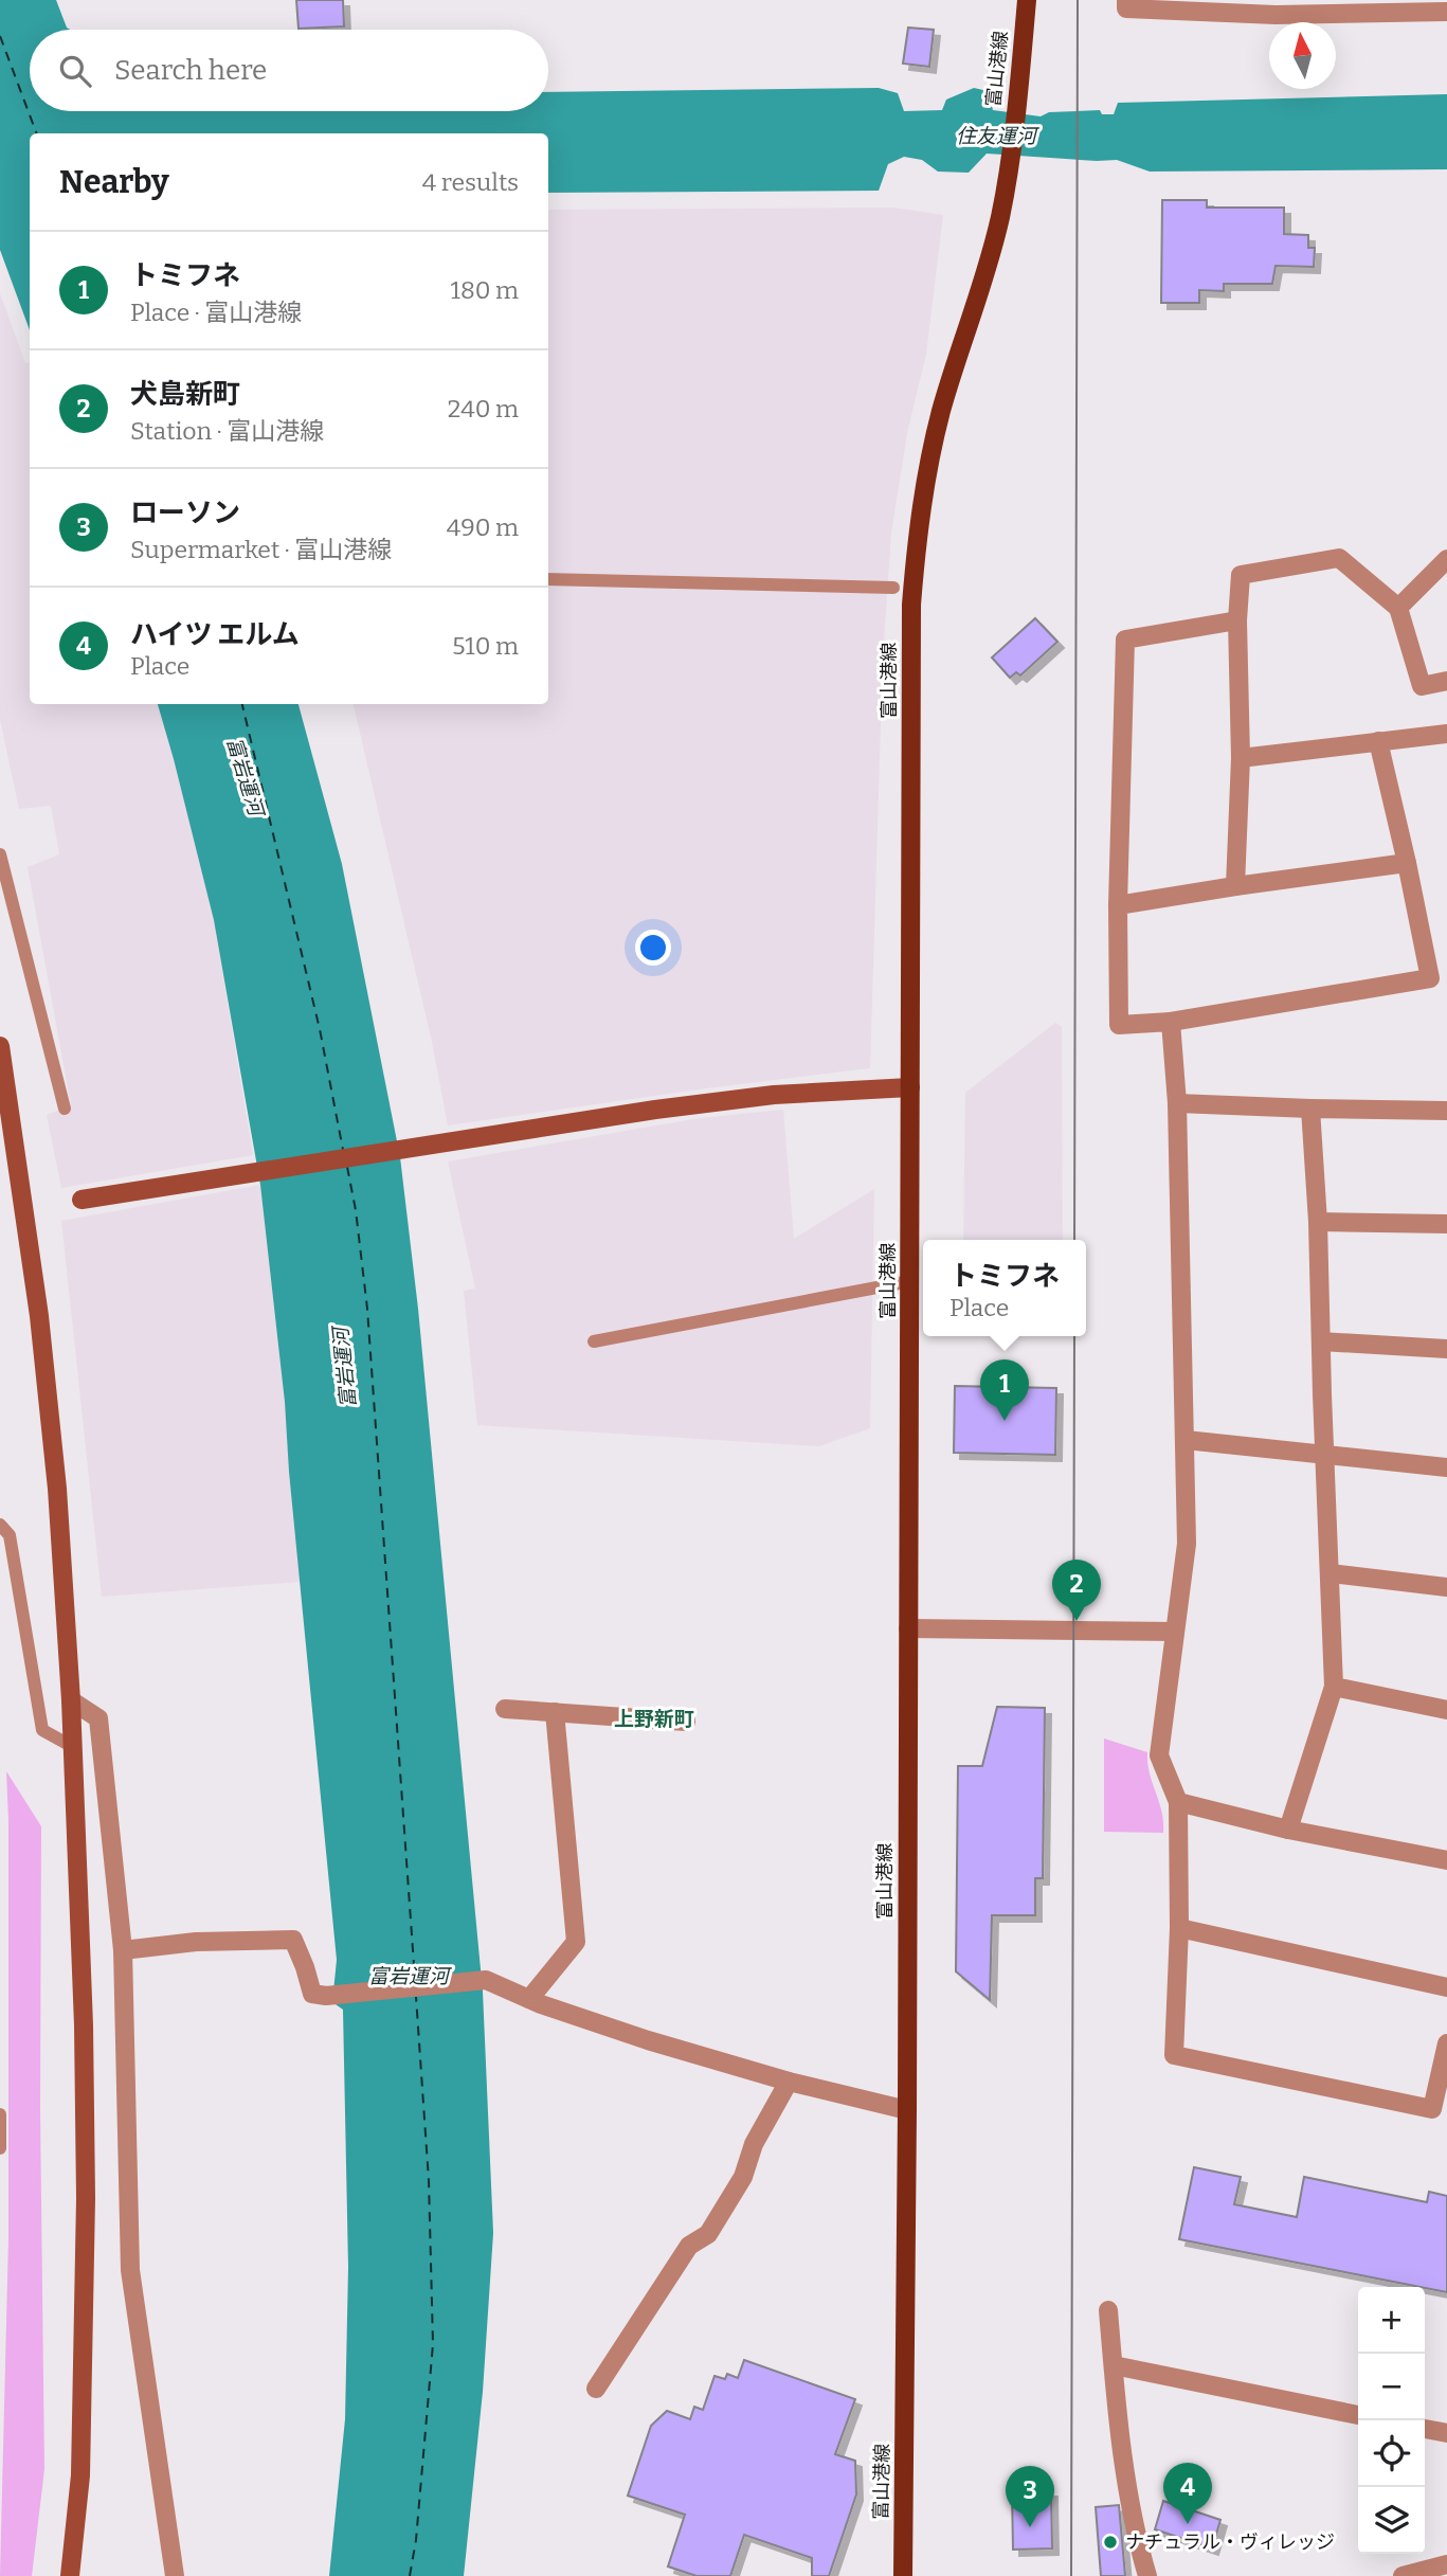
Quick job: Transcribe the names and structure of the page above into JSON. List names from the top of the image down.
{
  "streets": {
    "main road": ["富山港線"]
  },
  "districts": ["上野新町"],
  "water": ["住友運河", "富岩運河"],
  "places": ["ナチュラル・ヴィレッジ"],
  "north": "top",
  "page": {
    "search": "Search here",
    "heading": ["Nearby", "4 results"],
    "list": [
      {
        "mark": "1",
        "name": "トミフネ",
        "note": "Place · 富山港線",
        "value": "180 m"
      },
      {
        "mark": "2",
        "name": "犬島新町",
        "note": "Station · 富山港線",
        "value": "240 m"
      },
      {
        "mark": "3",
        "name": "ローソン",
        "note": "Supermarket · 富山港線",
        "value": "490 m"
      },
      {
        "mark": "4",
        "name": "ハイツ エルム",
        "note": "Place",
        "value": "510 m"
      }
    ],
    "popup": ["トミフネ", "Place"],
    "pins": [
      "1",
      "2",
      "4",
      "3"
    ],
    "map_buttons": ["+", "−"]
  }
}
